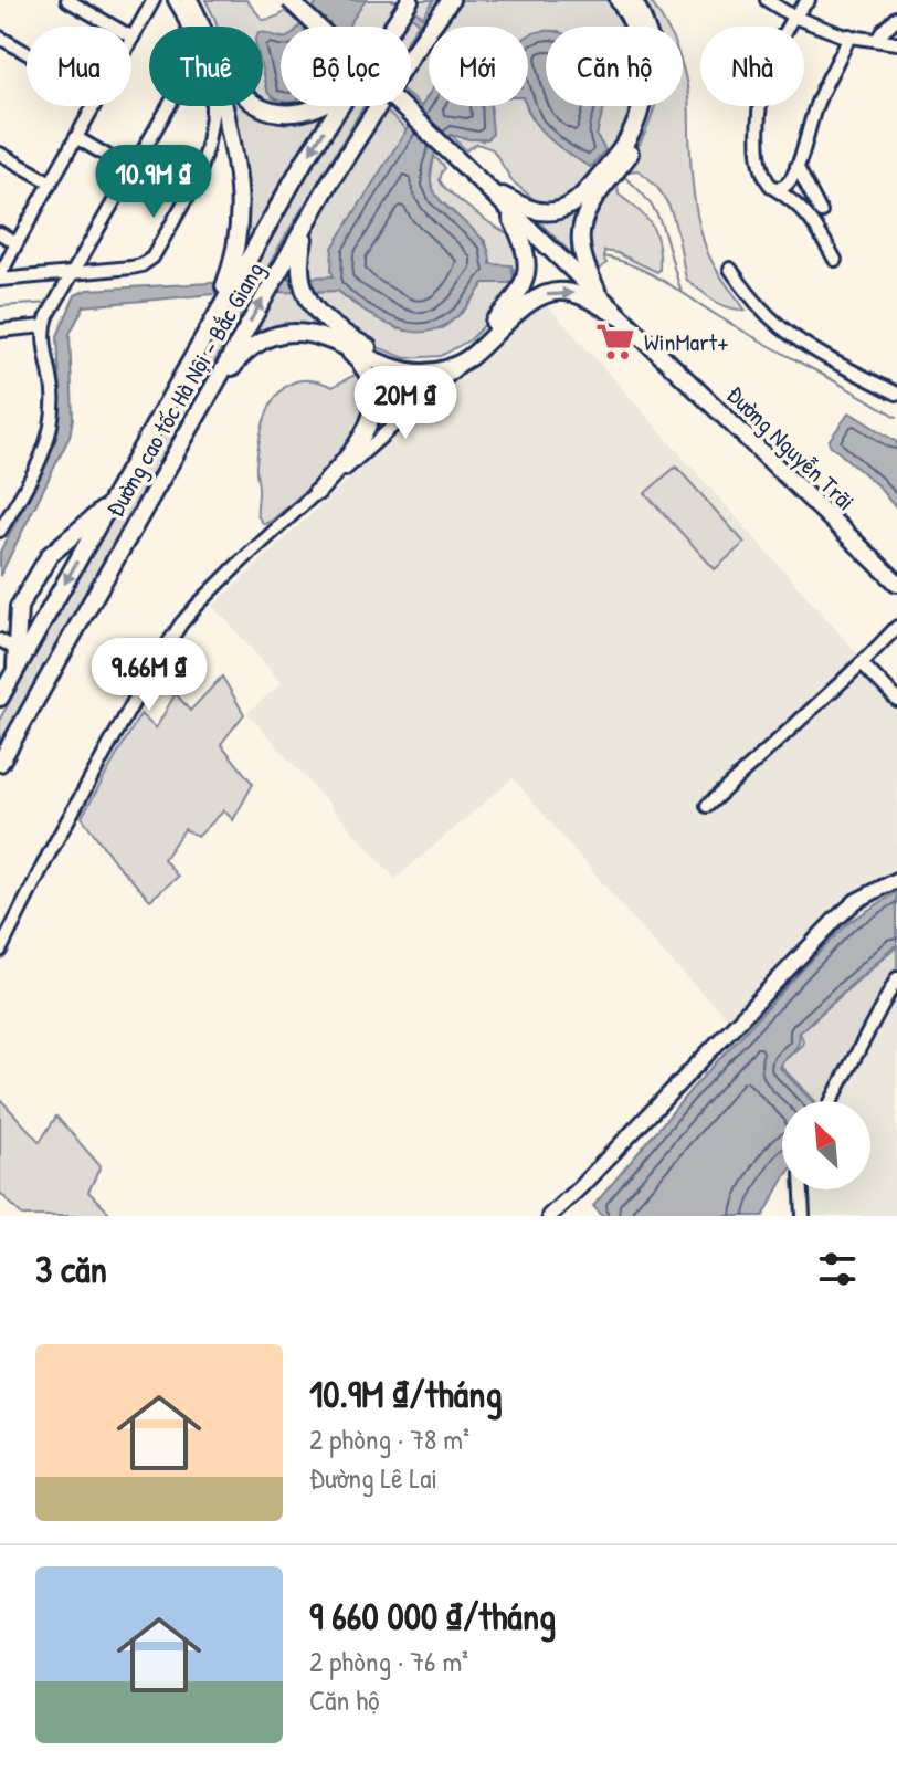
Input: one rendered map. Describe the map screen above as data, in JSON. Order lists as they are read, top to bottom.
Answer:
{
  "streets": {
    "highway": ["Đường cao tốc Hà Nội - Bắc Giang", "Đường Nguyễn Trãi"]
  },
  "places": {
    "supermarket": ["WinMart+"]
  },
  "north": "top left",
  "page": {
    "chip": [
      "Mua",
      "Thuê",
      "Bộ lọc",
      "Mới",
      "Căn hộ",
      "Nhà"
    ],
    "price": ["10.9M ₫", "20M ₫", "9.66M ₫"],
    "heading": "3 căn",
    "list": [
      {
        "name": "10.9M ₫/tháng",
        "note": "2 phòng · 78 m² · Đường Lê Lai"
      },
      {
        "name": "9 660 000 ₫/tháng",
        "note": "2 phòng · 76 m² · Căn hộ"
      }
    ]
  }
}
